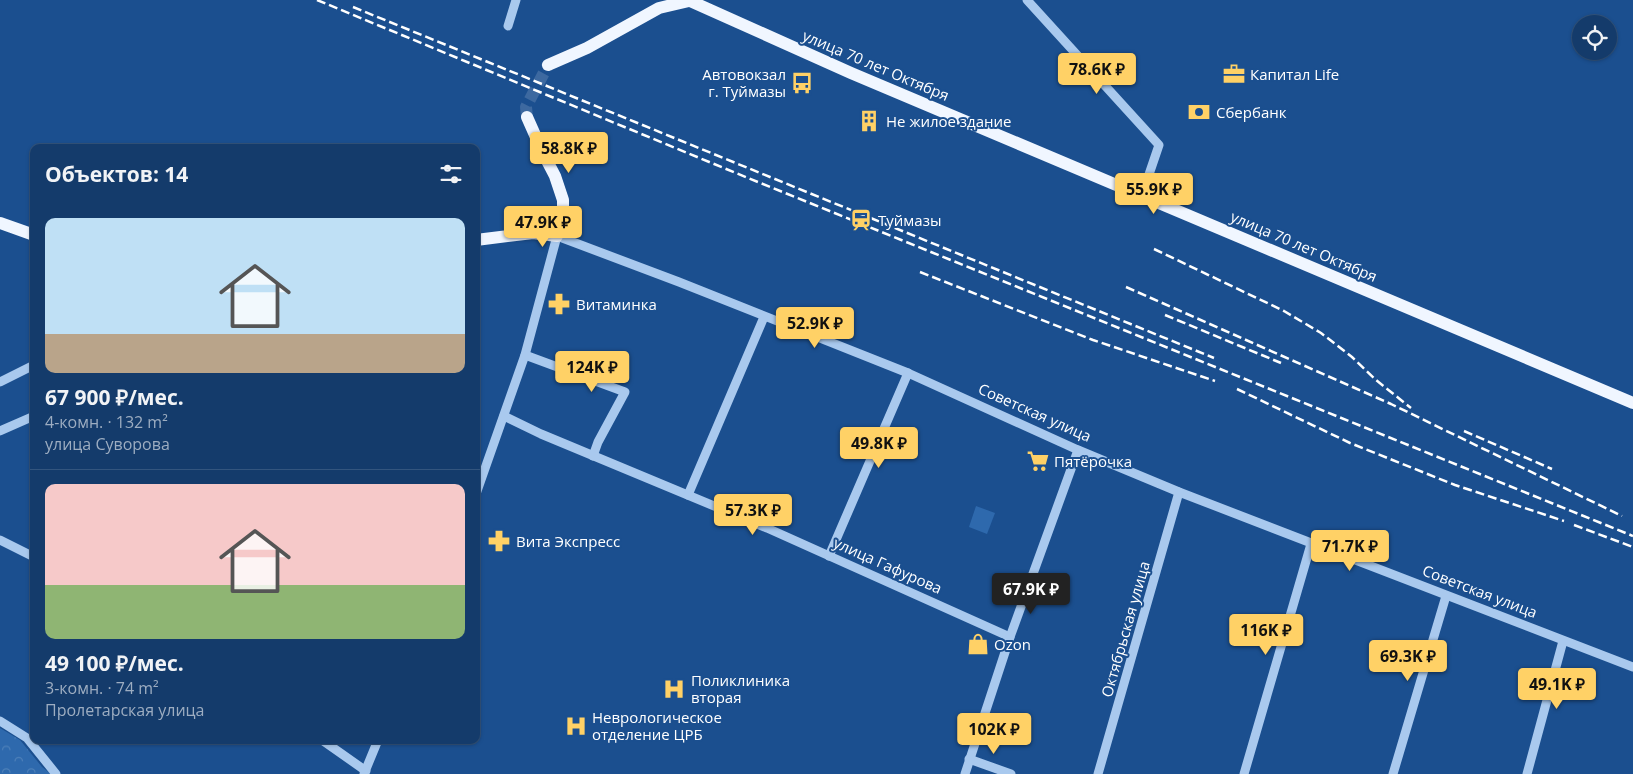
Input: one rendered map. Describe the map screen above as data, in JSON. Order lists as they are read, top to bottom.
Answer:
{
  "streets": {
    "main road": ["улица 70 лет Октября", "Советская улица"],
    "street": ["улица Гафурова", "Октябрьская улица"]
  },
  "crossings": [
    ["Советская улица", "Октябрьская улица"]
  ],
  "places": {
    "office": ["Капитал Life"],
    "bus stop": ["Автовокзал г. Туймазы"],
    "bank": ["Сбербанк"],
    "building": ["Не жилое здание"],
    "station": ["Туймазы"],
    "pharmacy": ["Витаминка", "Вита Экспресс"],
    "supermarket": ["Пятёрочка"],
    "shop": ["Ozon"],
    "hospital": ["Поликлиника вторая", "Неврологическое отделение ЦРБ"]
  },
  "page": {
    "price": [
      "78.6K ₽",
      "58.8K ₽",
      "55.9K ₽",
      "47.9K ₽",
      "52.9K ₽",
      "124K ₽",
      "49.8K ₽",
      "57.3K ₽",
      "71.7K ₽",
      "67.9K ₽",
      "116K ₽",
      "69.3K ₽",
      "49.1K ₽",
      "102K ₽"
    ],
    "heading": "Объектов: 14",
    "list": [
      {
        "name": "67 900 ₽/мес.",
        "note": "4-комн. · 132 m² · улица Суворова"
      },
      {
        "name": "49 100 ₽/мес.",
        "note": "3-комн. · 74 m² · Пролетарская улица"
      }
    ]
  }
}
